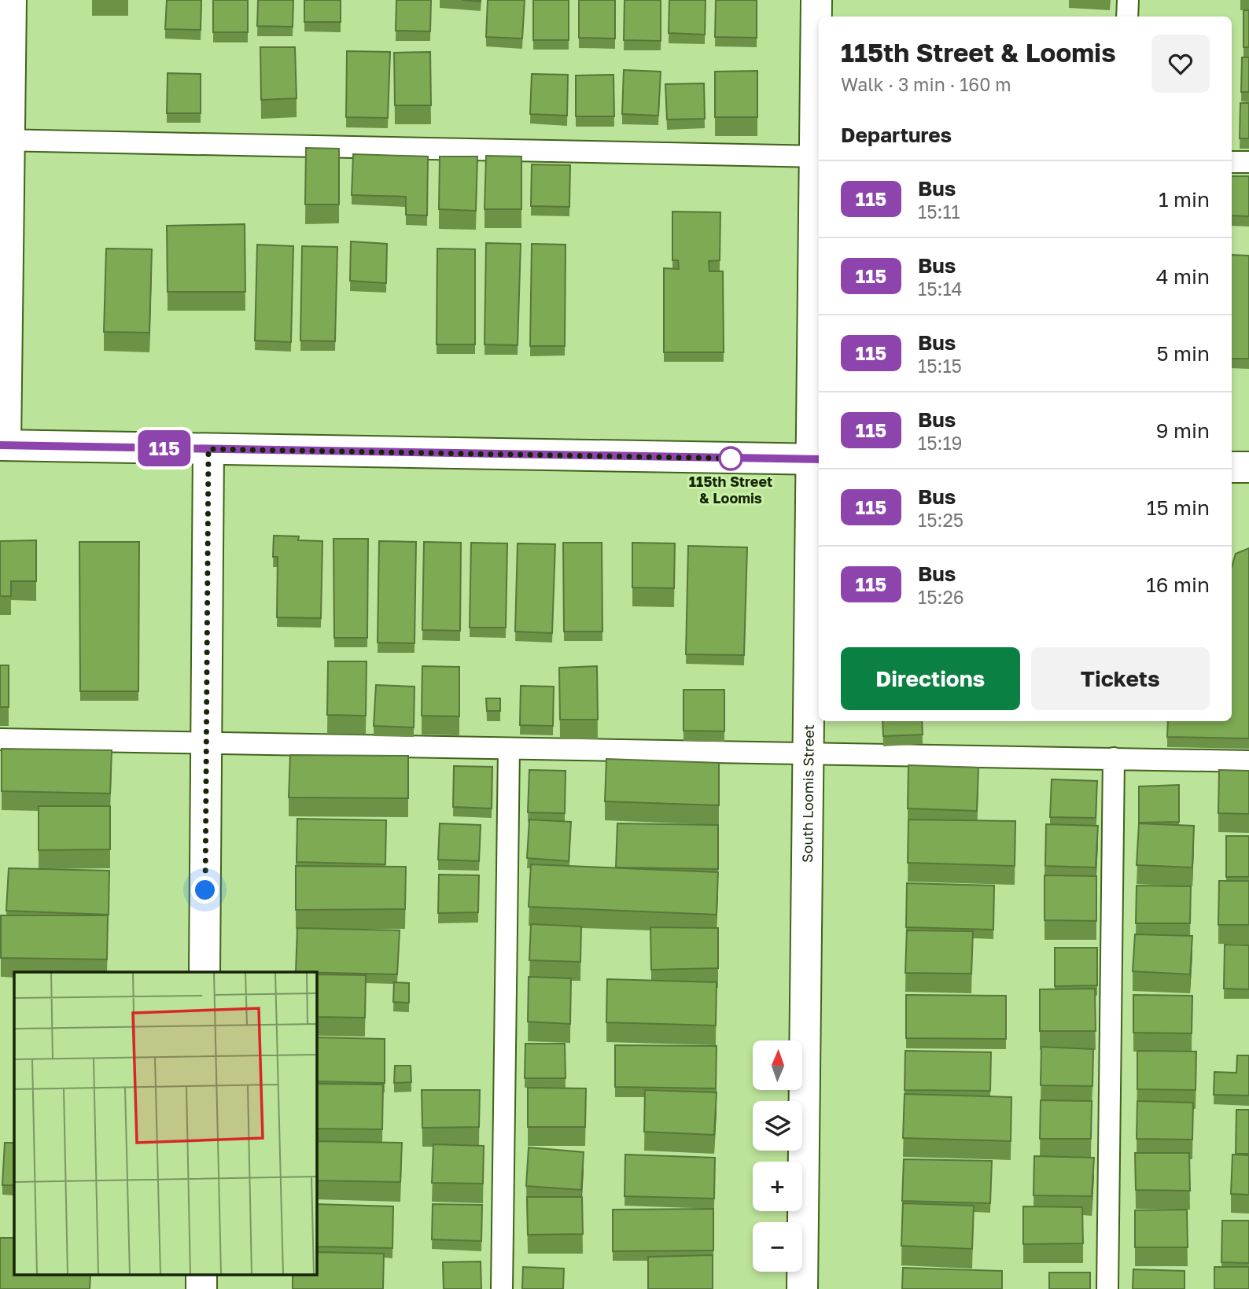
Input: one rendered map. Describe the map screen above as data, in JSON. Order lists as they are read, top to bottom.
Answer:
{
  "streets": {
    "street": ["South Loomis Street"]
  },
  "places": ["115th Street & Loomis"],
  "lines": ["bus line 115"],
  "north": "top",
  "page": {
    "on_map": "115",
    "heading": [
      ["115th Street & Loomis", "Walk · 3 min · 160 m"],
      "Departures"
    ],
    "list": [
      {
        "mark": "115",
        "name": "Bus",
        "note": "15:11",
        "value": "1 min"
      },
      {
        "mark": "115",
        "name": "Bus",
        "note": "15:14",
        "value": "4 min"
      },
      {
        "mark": "115",
        "name": "Bus",
        "note": "15:15",
        "value": "5 min"
      },
      {
        "mark": "115",
        "name": "Bus",
        "note": "15:19",
        "value": "9 min"
      },
      {
        "mark": "115",
        "name": "Bus",
        "note": "15:25",
        "value": "15 min"
      },
      {
        "mark": "115",
        "name": "Bus",
        "note": "15:26",
        "value": "16 min"
      }
    ],
    "buttons": ["Directions", "Tickets"],
    "map_buttons": ["+", "−"]
  }
}
